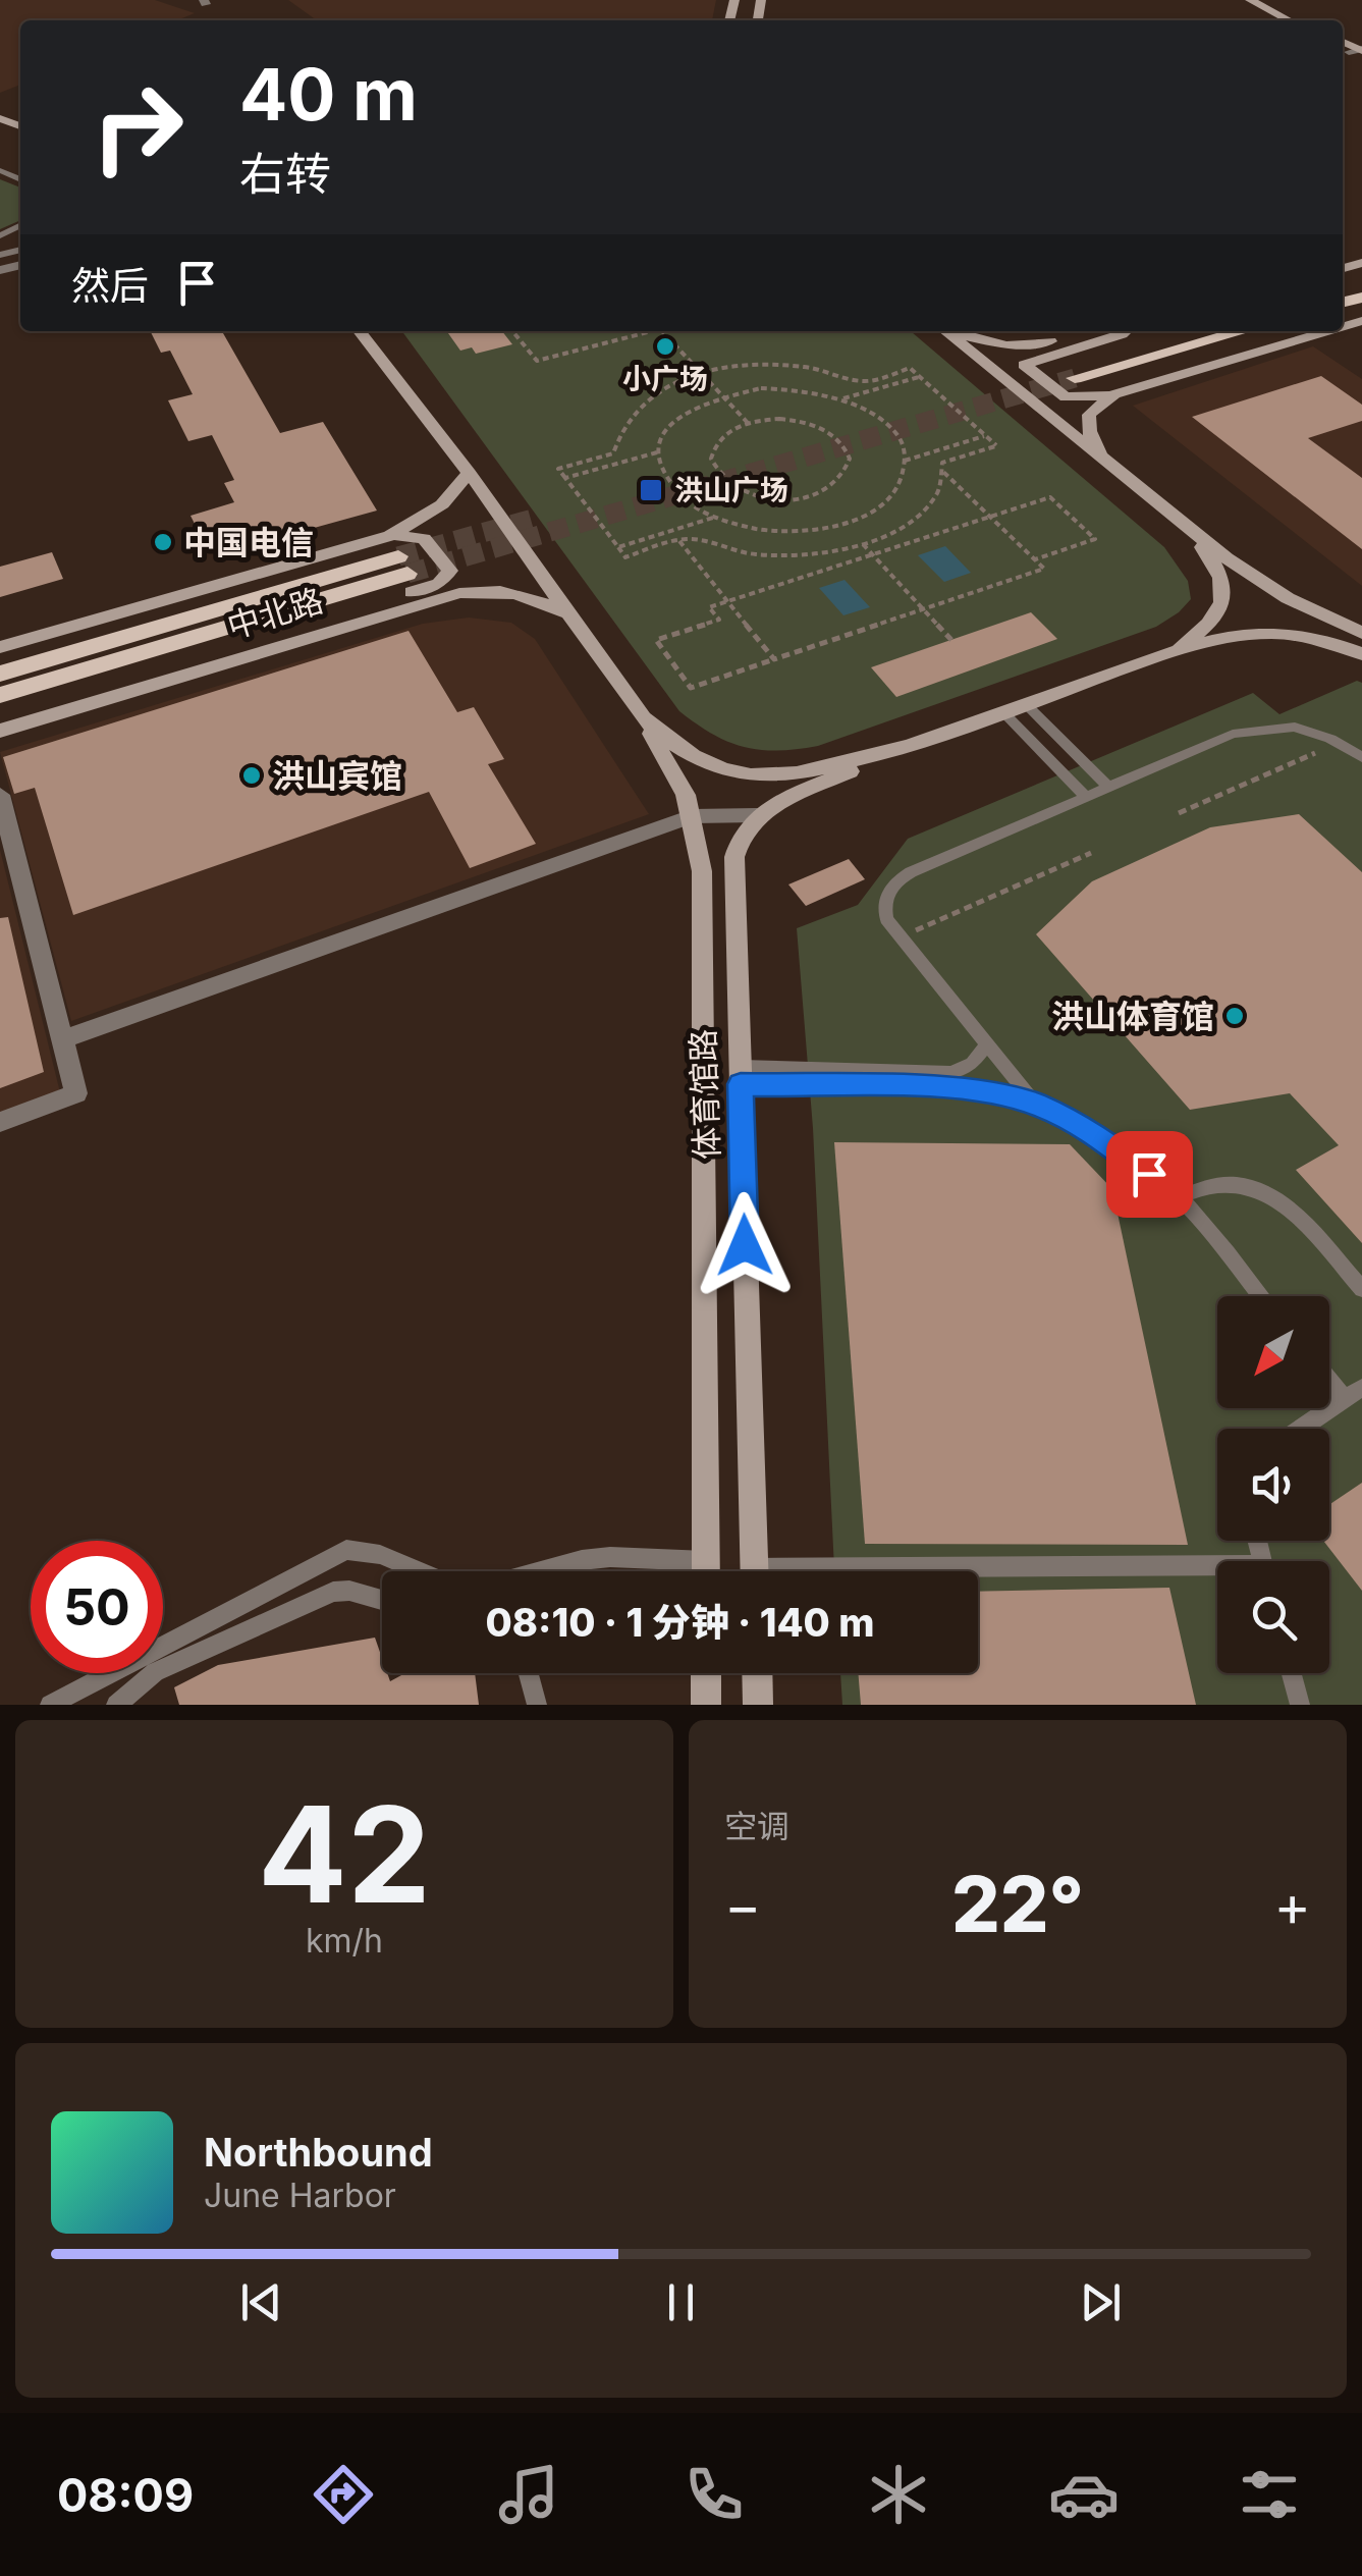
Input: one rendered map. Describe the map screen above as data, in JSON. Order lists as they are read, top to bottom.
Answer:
{
  "streets": {
    "main road": ["中北路", "体育馆路"]
  },
  "places": {
    "other": [
      "小广场",
      "中国电信",
      "洪山宾馆",
      "洪山体育馆"
    ],
    "transit": ["洪山广场"]
  },
  "north": "bottom left",
  "page": {
    "turn": ["40 m", "右转"],
    "then": "然后",
    "limit": "50",
    "trip": "08:10 · 1 分钟 · 140 m",
    "tile": [
      ["42", "km/h"],
      "空调"
    ],
    "heat": ["−", "22°", "+"],
    "song": ["Northbound", "June Harbor"],
    "tabs": "08:09"
  }
}
